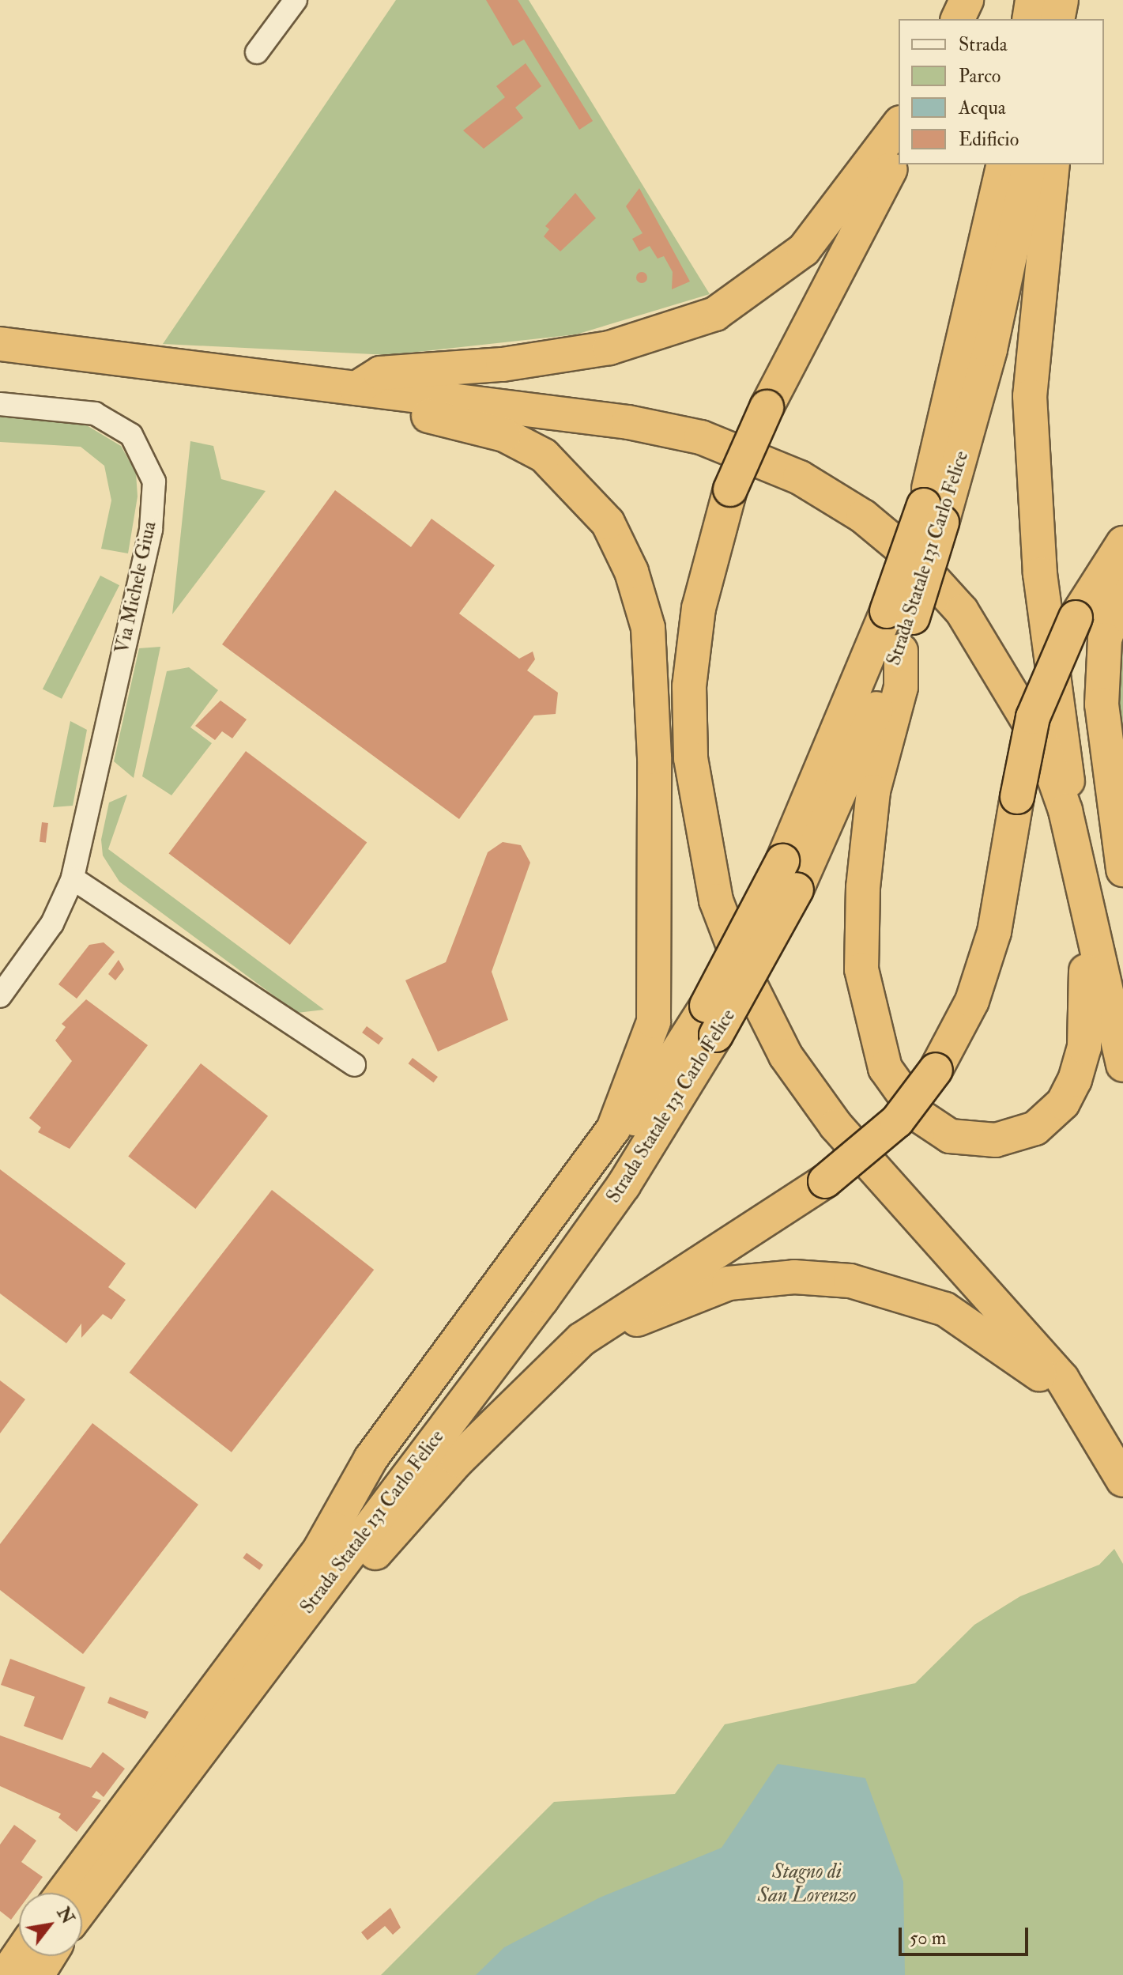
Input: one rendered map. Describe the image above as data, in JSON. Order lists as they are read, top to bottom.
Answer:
{
  "streets": {
    "highway": ["Strada Statale 131 Carlo Felice"],
    "street": ["Via Michele Giua"]
  },
  "water": ["Stagno di San Lorenzo"],
  "legend": [
    "Strada",
    "Parco",
    "Acqua",
    "Edificio"
  ],
  "scale_bar": "50 m",
  "north": "top right"
}
